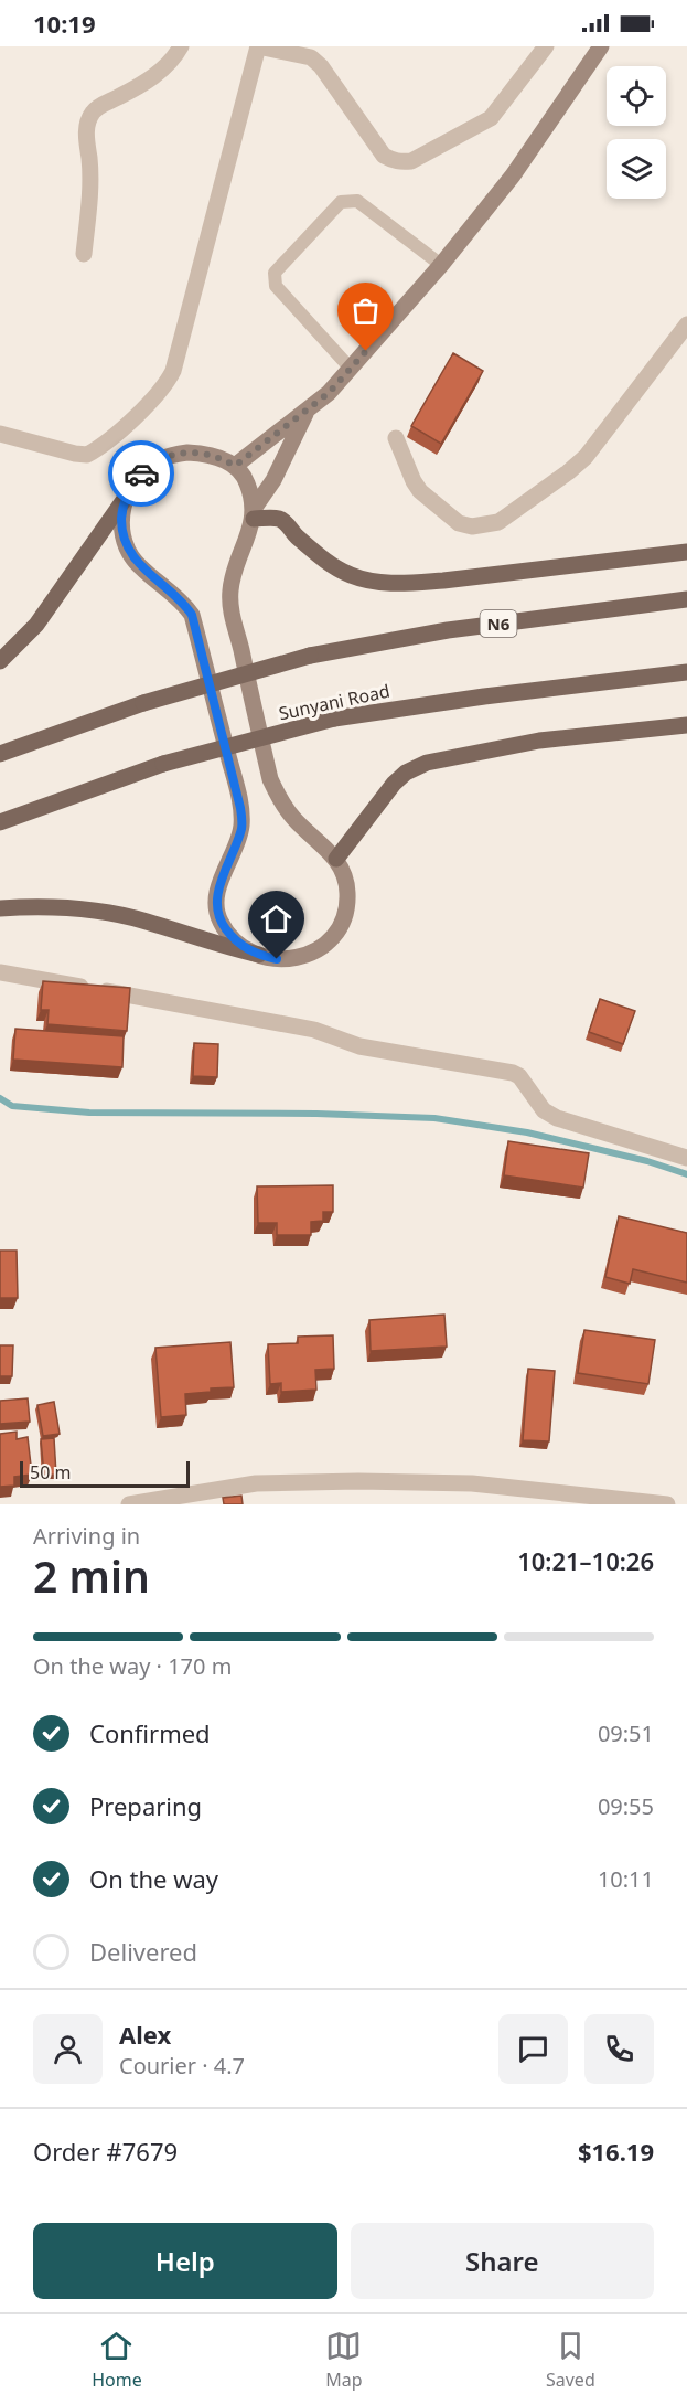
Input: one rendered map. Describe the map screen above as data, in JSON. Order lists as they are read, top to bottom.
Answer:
{
  "streets": {
    "main road": ["N6", "Sunyani Road"]
  },
  "scale_bar": "50 m",
  "page": {
    "status": "10:19",
    "scale": "50 m",
    "heading": ["2 min", "Arriving in", "10:21–10:26"],
    "panel": [
      "Alex",
      "Courier · 4.7",
      "Order #7679",
      "$16.19"
    ],
    "bar": "On the way · 170 m",
    "list": [
      ["Confirmed", "09:51"],
      ["Preparing", "09:55"],
      ["On the way", "10:11"],
      "Delivered"
    ],
    "buttons": ["Help", "Share"],
    "tabs": ["Home", "Map", "Saved"]
  }
}
